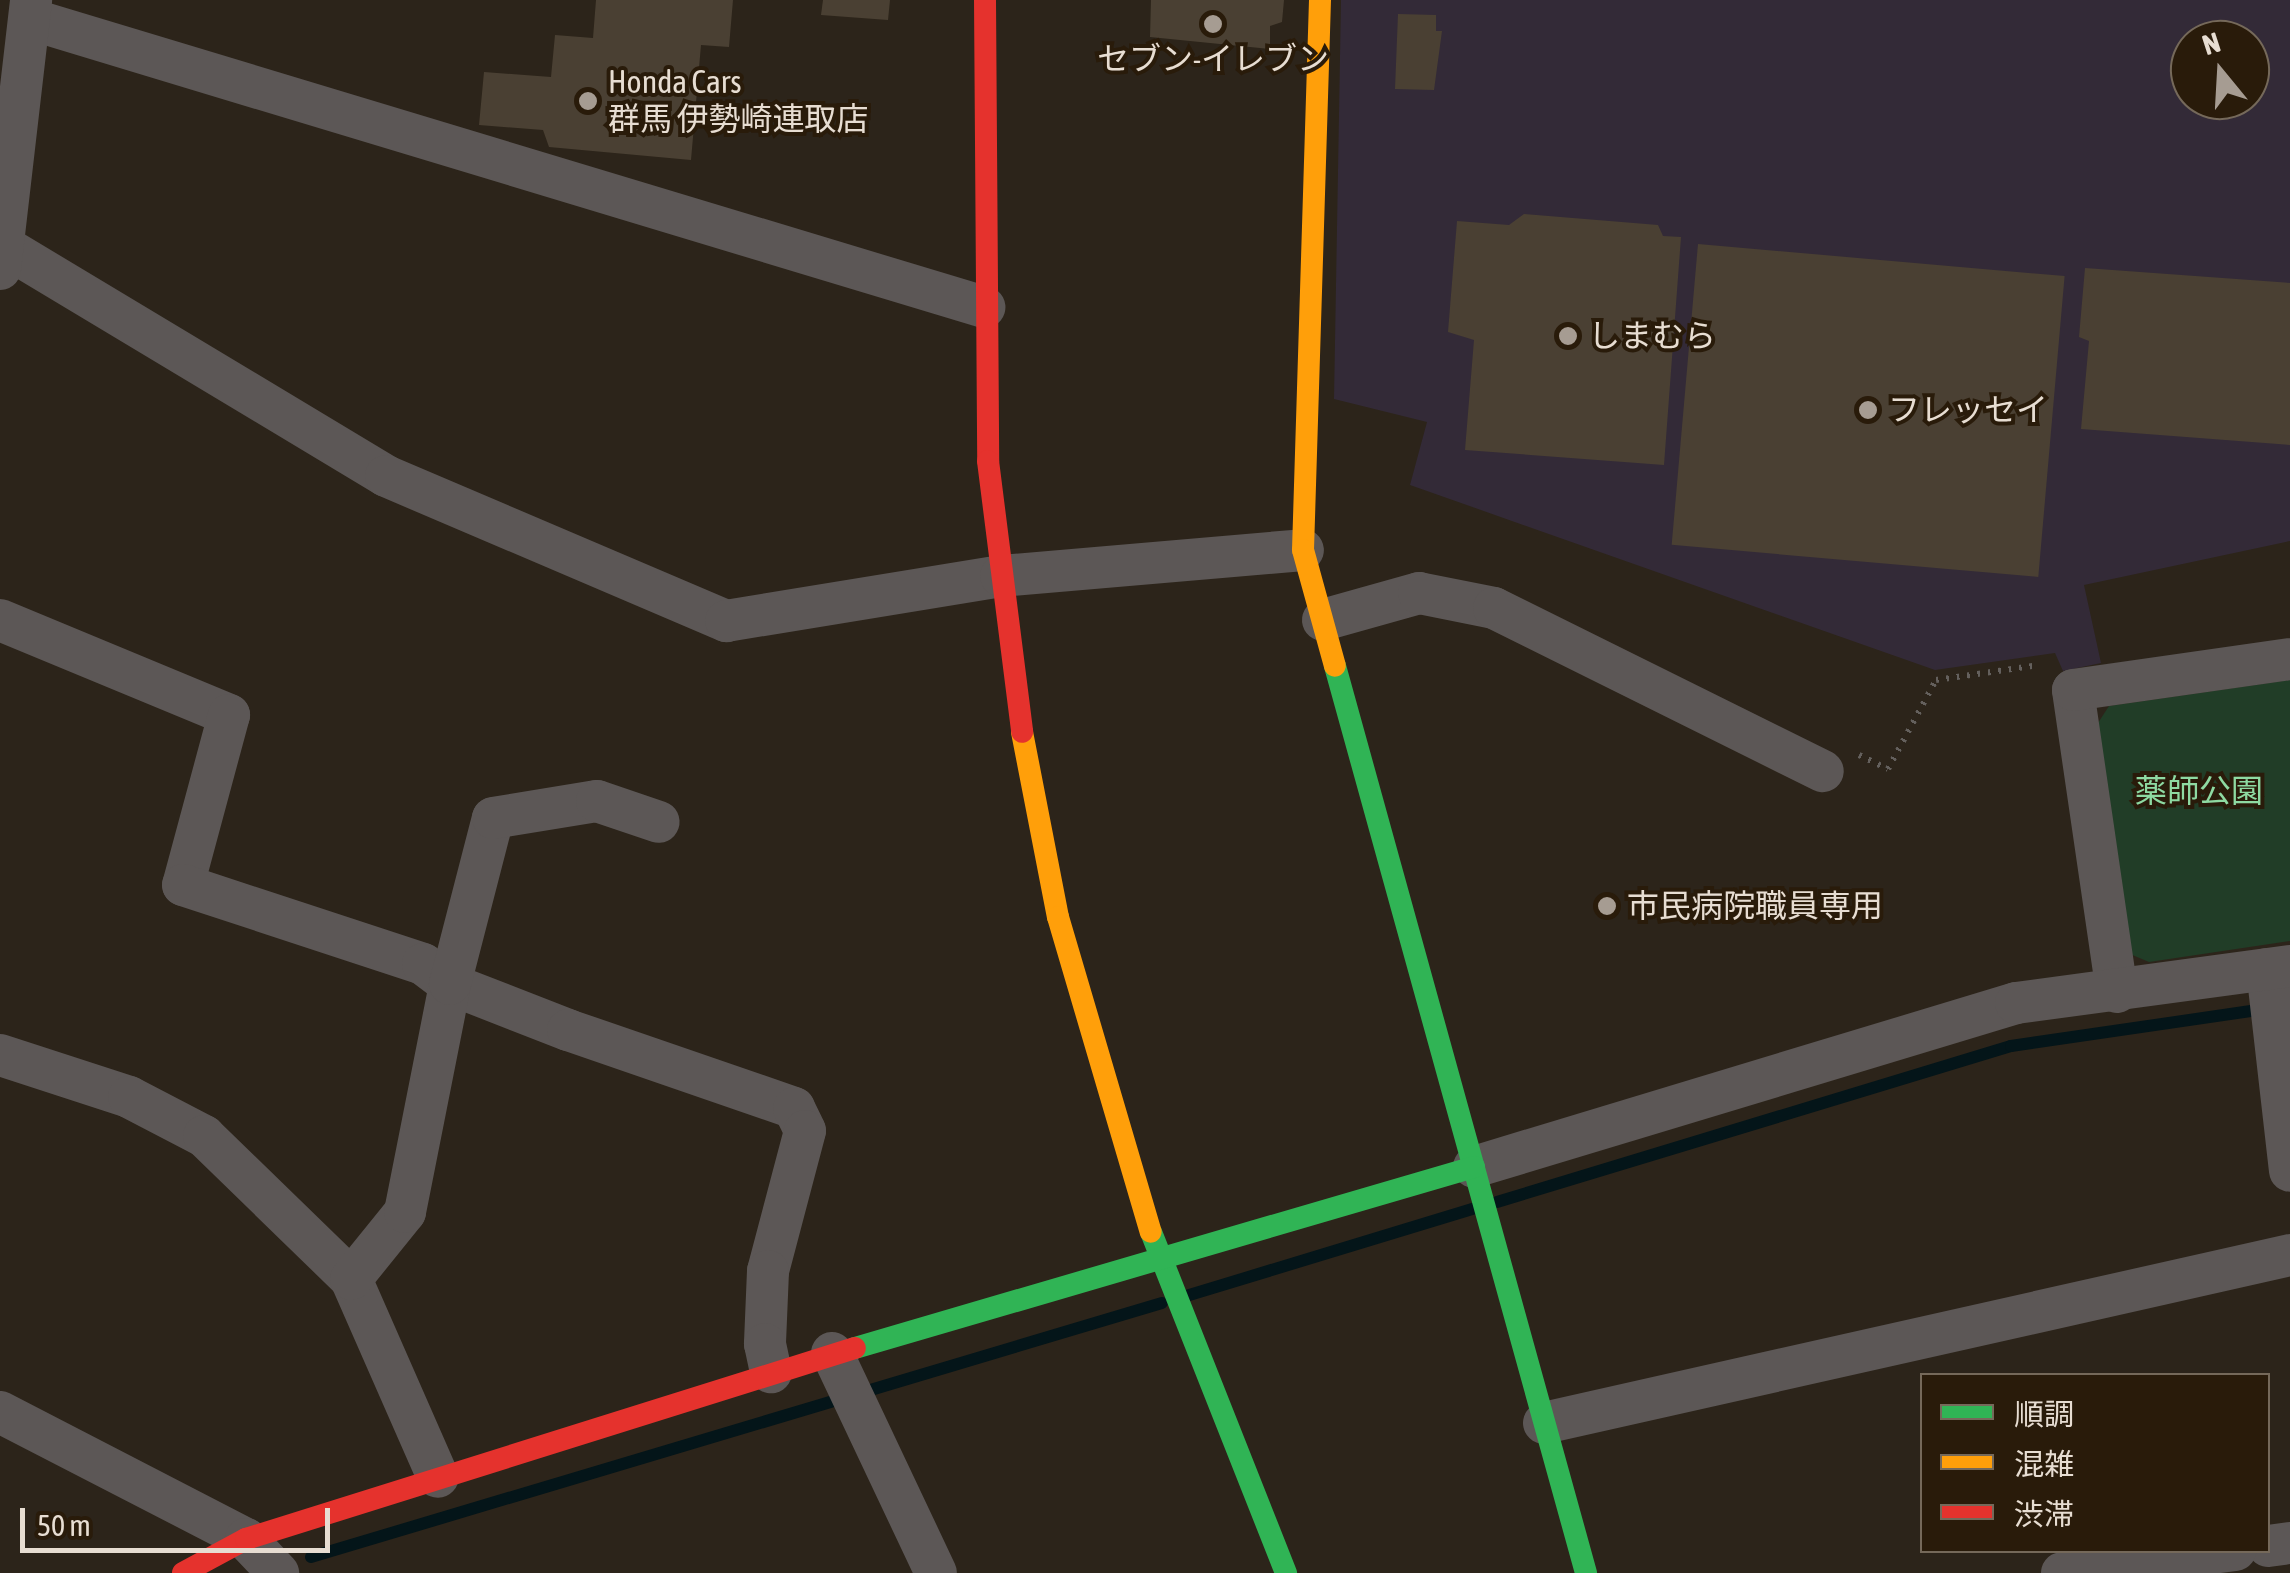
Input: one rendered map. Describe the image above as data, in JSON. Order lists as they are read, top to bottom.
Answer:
{
  "parks": ["薬師公園"],
  "places": [
    "セブン-イレブン",
    "Honda Cars 群馬 伊勢崎連取店",
    "しまむら",
    "フレッセイ",
    "市民病院職員専用"
  ],
  "legend": ["順調", "混雑", "渋滞"],
  "scale_bar": "50 m",
  "north": "top"
}
